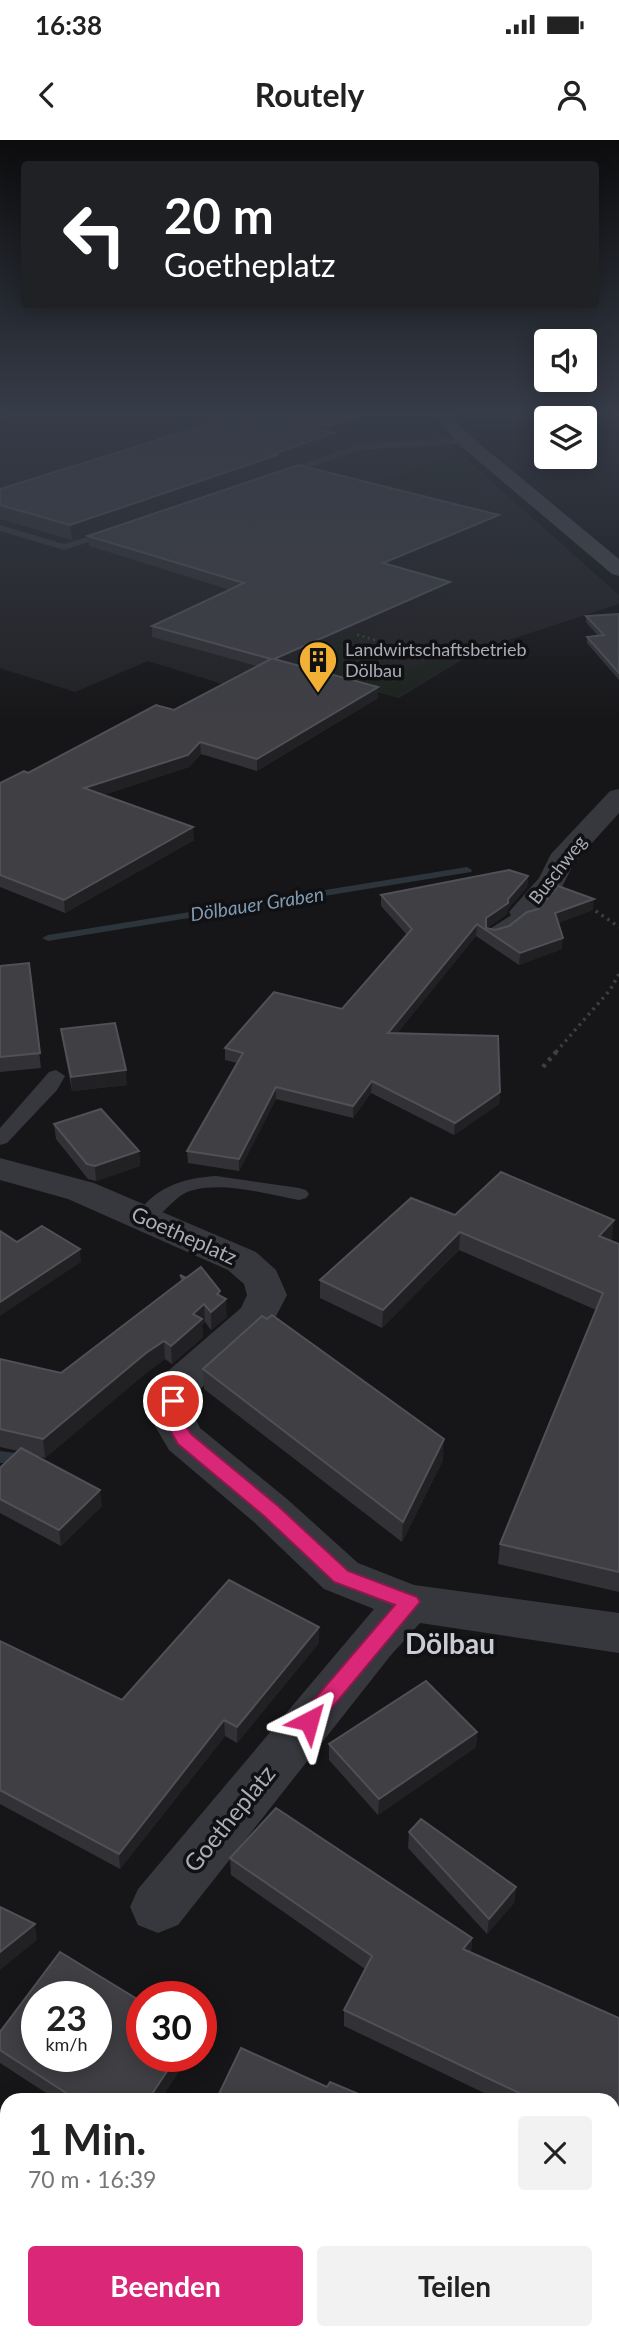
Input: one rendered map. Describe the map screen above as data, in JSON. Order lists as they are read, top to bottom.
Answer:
{
  "streets": {
    "street": ["Buschweg", "Goetheplatz"]
  },
  "districts": ["Dölbau"],
  "water": ["Dölbauer Graben"],
  "places": {
    "building": ["Landwirtschaftsbetrieb Dölbau"]
  },
  "page": {
    "status": "16:38",
    "header": "Routely",
    "turn": ["20 m", "Goetheplatz"],
    "speed": "23 km/h",
    "limit": "30",
    "heading": ["1 Min.", "70 m · 16:39"],
    "buttons": ["Beenden", "Teilen"]
  }
}
